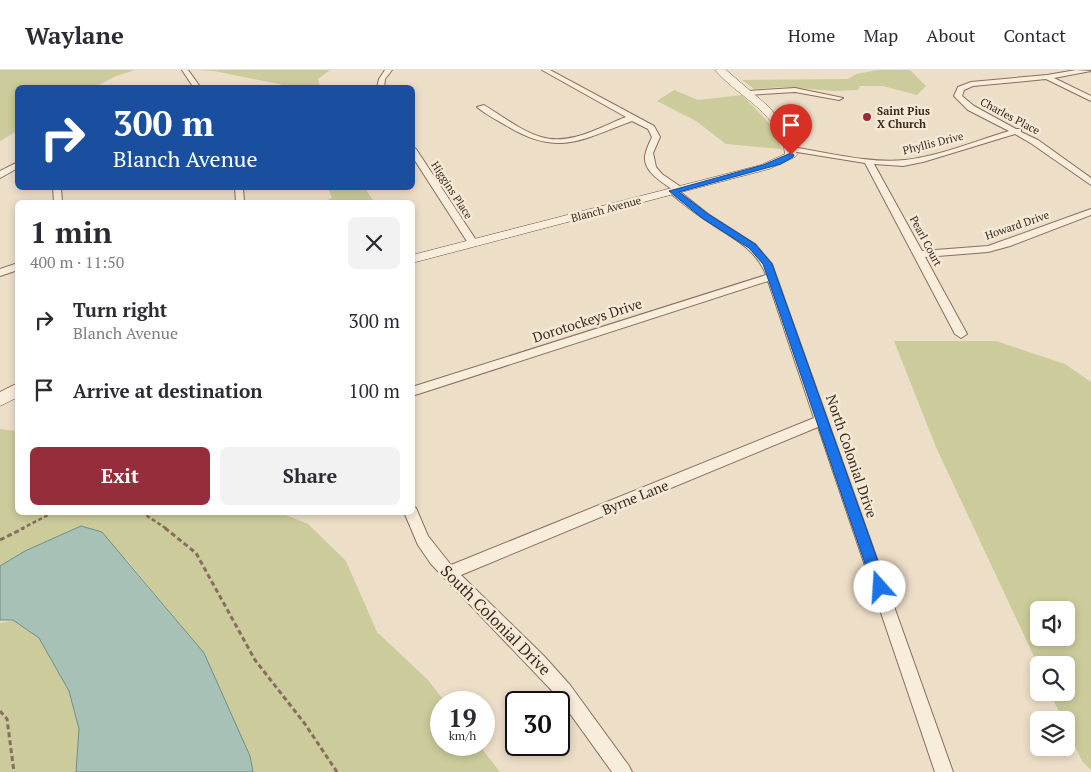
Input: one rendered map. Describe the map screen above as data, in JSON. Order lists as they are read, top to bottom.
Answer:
{
  "streets": {
    "main road": ["Blanch Avenue"],
    "street": [
      "Charles Place",
      "Phyllis Drive",
      "Higgins Place",
      "Howard Drive",
      "Pearl Court",
      "Dorotockeys Drive",
      "North Colonial Drive",
      "Byrne Lane",
      "South Colonial Drive"
    ]
  },
  "crossings": [
    ["Charles Place", "Phyllis Drive"],
    ["Phyllis Drive", "Blanch Avenue"],
    ["Phyllis Drive", "Pearl Court"],
    ["Higgins Place", "Blanch Avenue"],
    ["Blanch Avenue", "North Colonial Drive"],
    ["Howard Drive", "Pearl Court"],
    ["Dorotockeys Drive", "North Colonial Drive"],
    ["North Colonial Drive", "Byrne Lane"],
    ["Byrne Lane", "South Colonial Drive"]
  ],
  "places": ["Saint Pius X Church"],
  "page": {
    "header": "Waylane",
    "nav": [
      "Home",
      "Map",
      "About",
      "Contact"
    ],
    "turn": ["300 m", "Blanch Avenue"],
    "heading": ["1 min", "400 m · 11:50"],
    "list": [
      {
        "name": "Turn right",
        "note": "Blanch Avenue",
        "value": "300 m"
      },
      {
        "name": "Arrive at destination",
        "value": "100 m"
      }
    ],
    "buttons": ["Exit", "Share"],
    "speed": "19 km/h",
    "limit": "30"
  }
}
